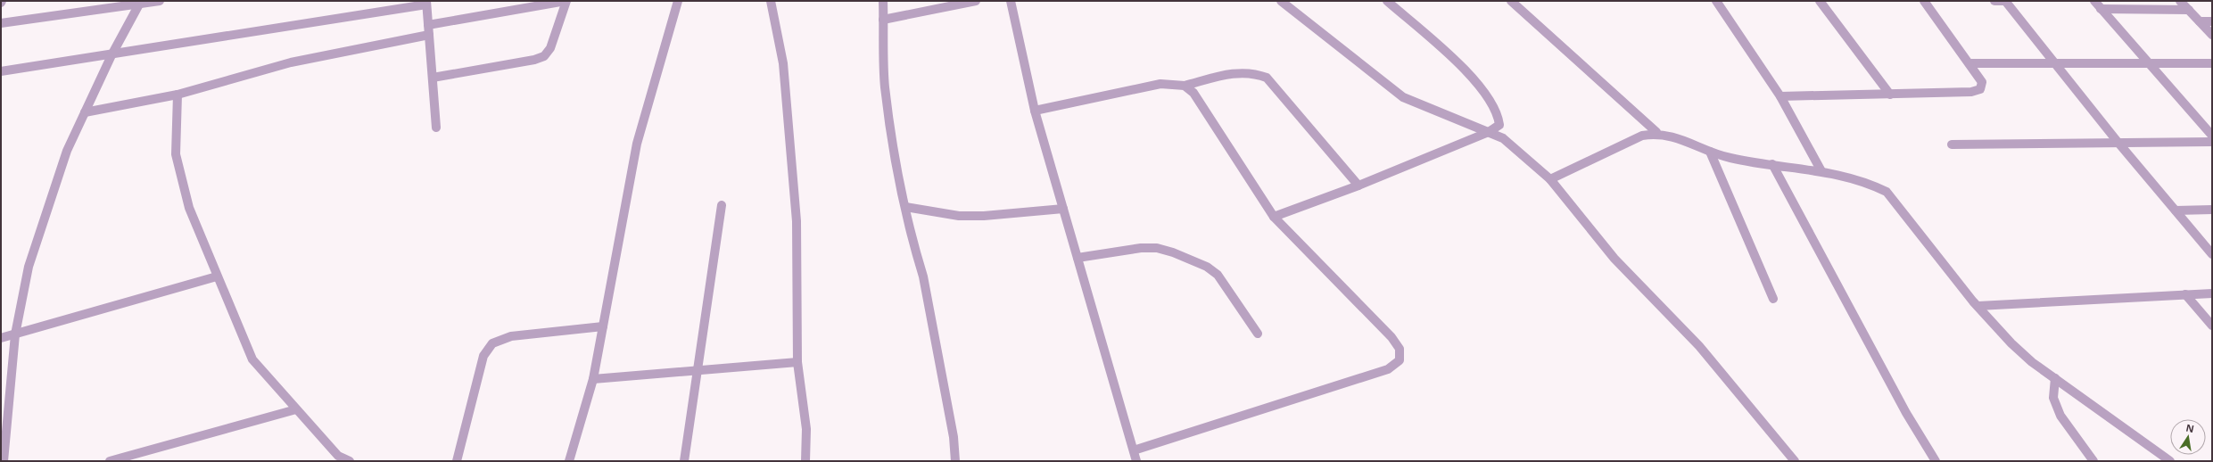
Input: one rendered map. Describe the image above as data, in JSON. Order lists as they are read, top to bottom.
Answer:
{
  "north": "top"
}
